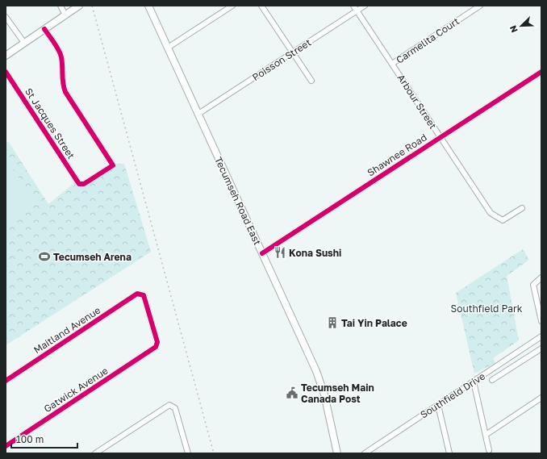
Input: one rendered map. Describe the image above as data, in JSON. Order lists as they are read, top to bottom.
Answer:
{
  "streets": {
    "main road": ["Tecumseh Road East"],
    "street": [
      "Carmelita Court",
      "Poisson Street",
      "Arbour Street",
      "St Jacques Street",
      "Shawnee Road",
      "Maitland Avenue",
      "Gatwick Avenue",
      "Southfield Drive"
    ]
  },
  "crossings": [
    ["Carmelita Court", "Arbour Street"],
    ["Poisson Street", "Arbour Street"],
    ["Poisson Street", "Tecumseh Road East"],
    ["Arbour Street", "Shawnee Road"],
    ["Shawnee Road", "Tecumseh Road East"],
    ["Maitland Avenue", "Gatwick Avenue"]
  ],
  "parks": ["Southfield Park"],
  "places": {
    "restaurant": ["Kona Sushi"],
    "sports": ["Tecumseh Arena"],
    "building": ["Tai Yin Palace"],
    "public building": ["Tecumseh Main Canada Post"]
  },
  "scale_bar": "100 m",
  "north": "bottom left"
}
